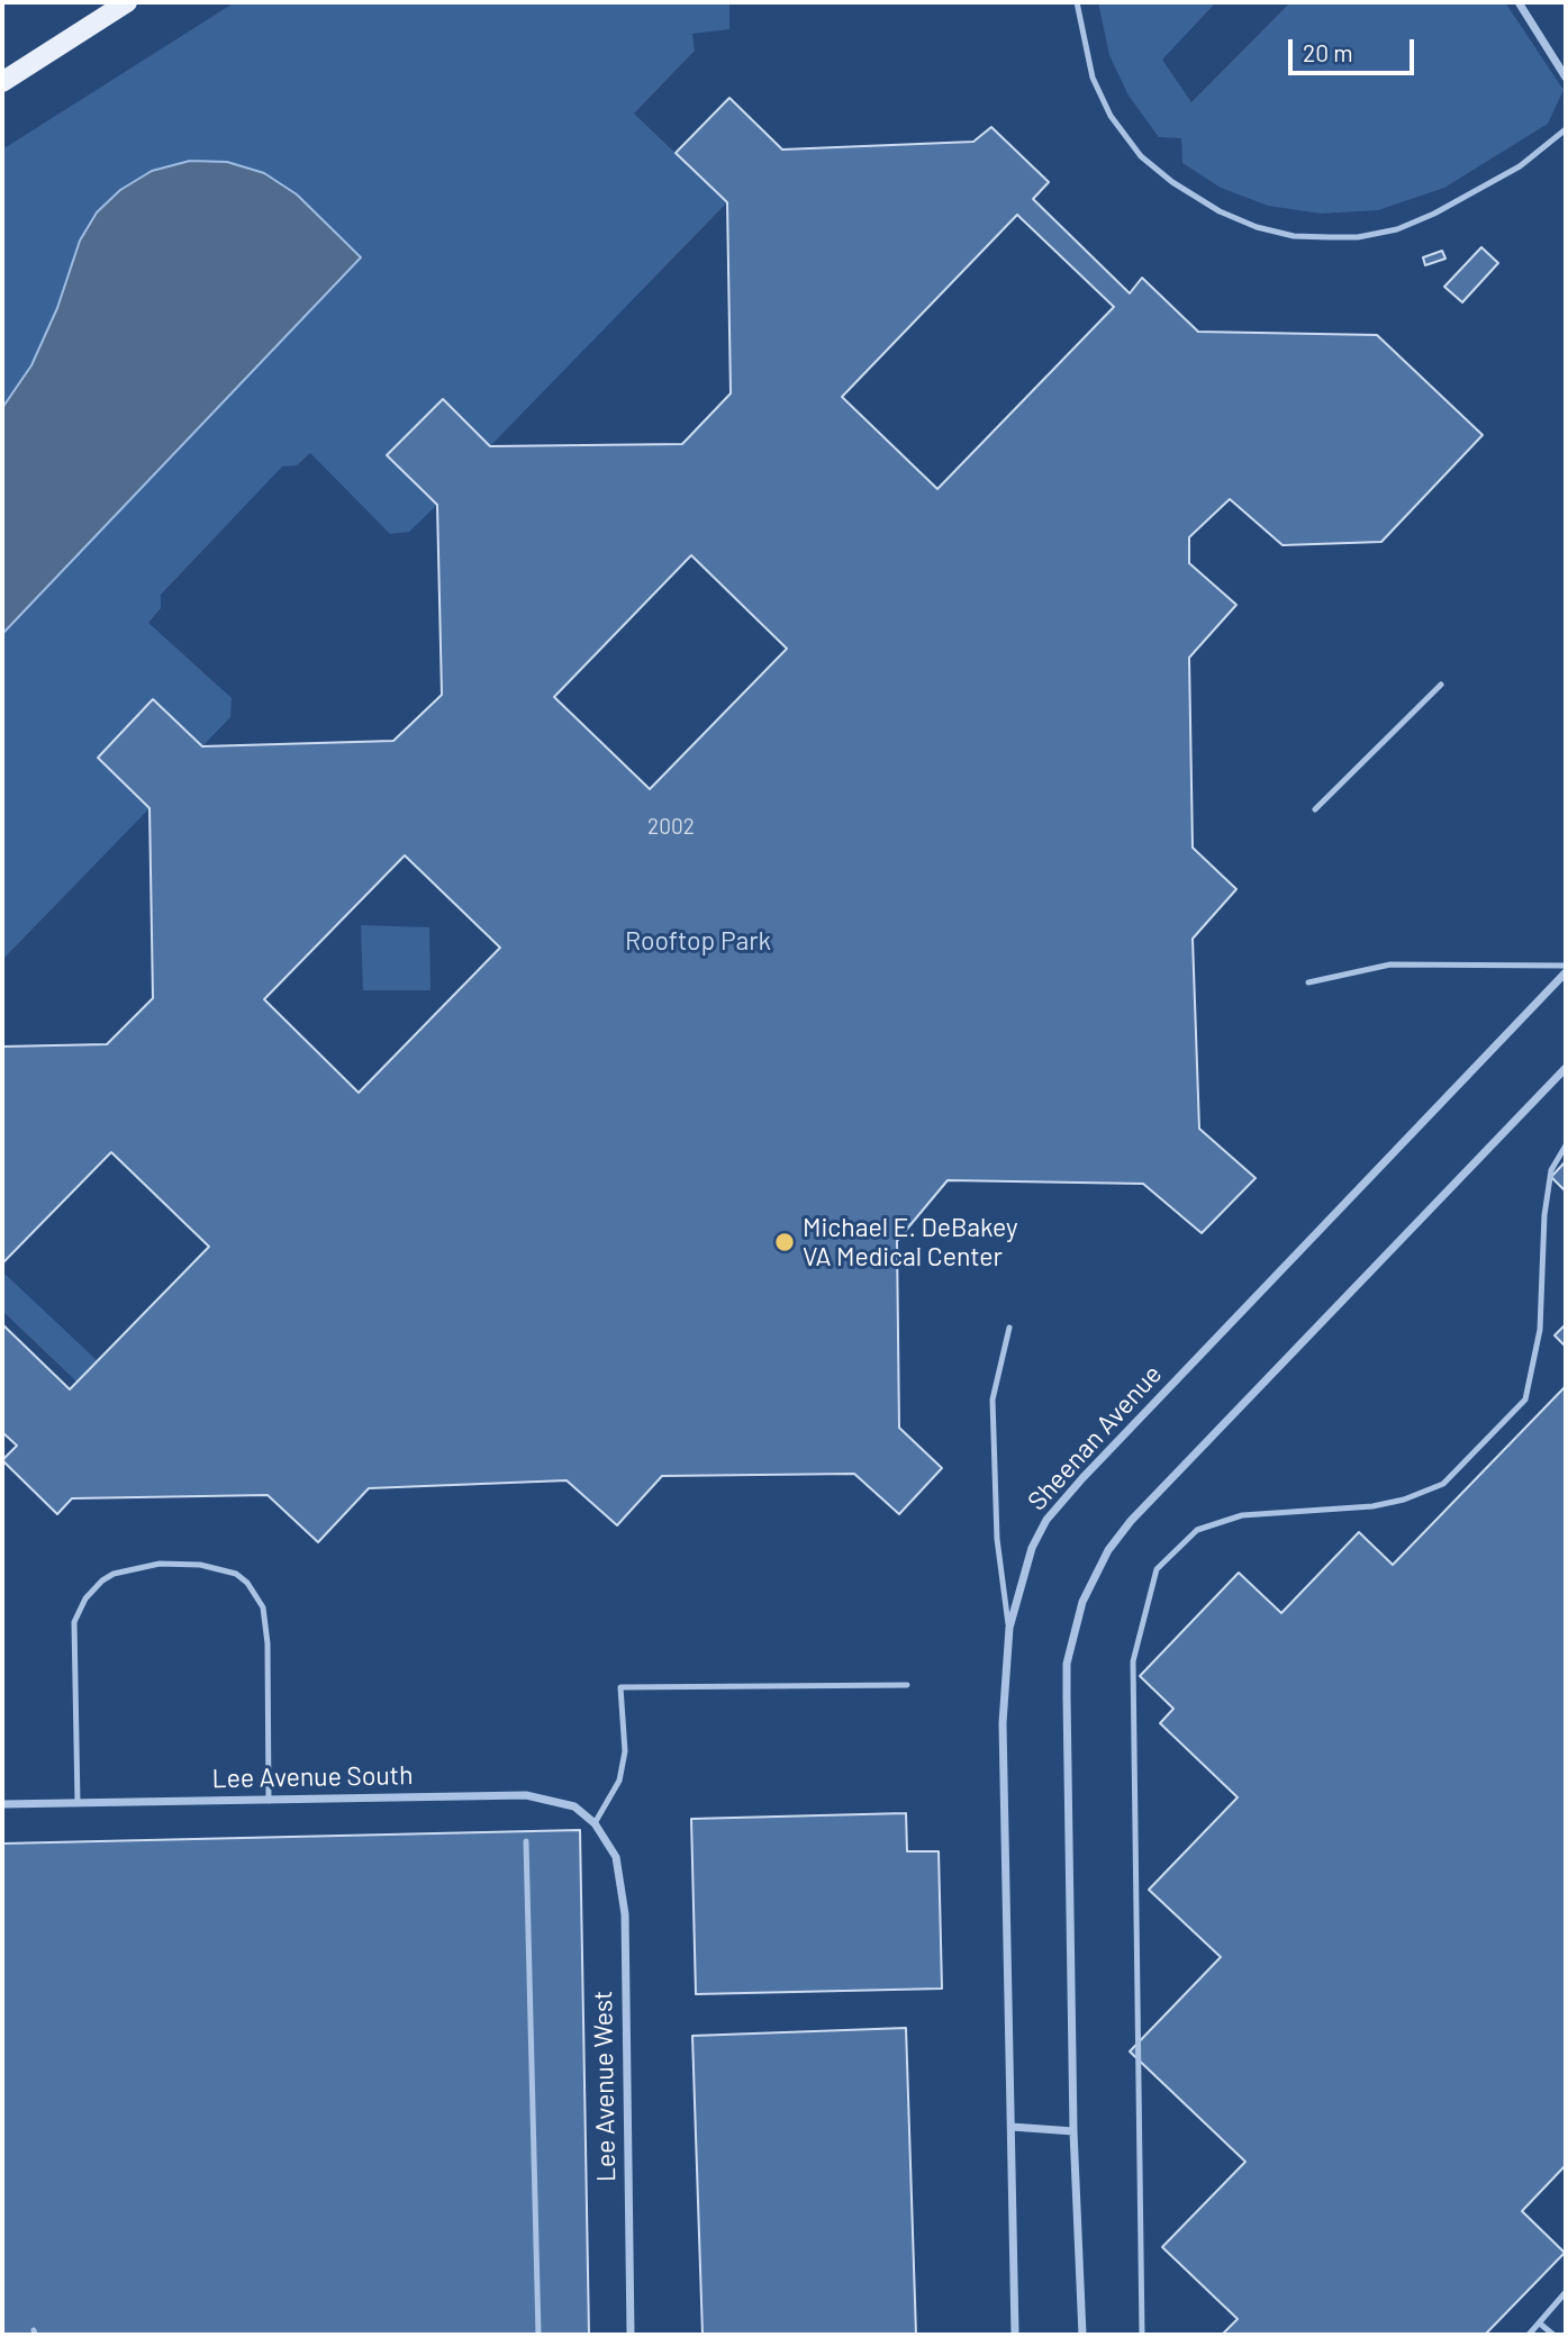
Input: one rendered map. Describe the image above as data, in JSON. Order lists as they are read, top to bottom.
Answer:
{
  "streets": {
    "street": ["Sheenan Avenue", "Lee Avenue South", "Lee Avenue West"]
  },
  "crossings": [
    ["Lee Avenue South", "Lee Avenue West"]
  ],
  "parks": ["Rooftop Park"],
  "places": ["Michael E. DeBakey VA Medical Center"],
  "house_numbers": ["2002"],
  "scale_bar": "20 m"
}
